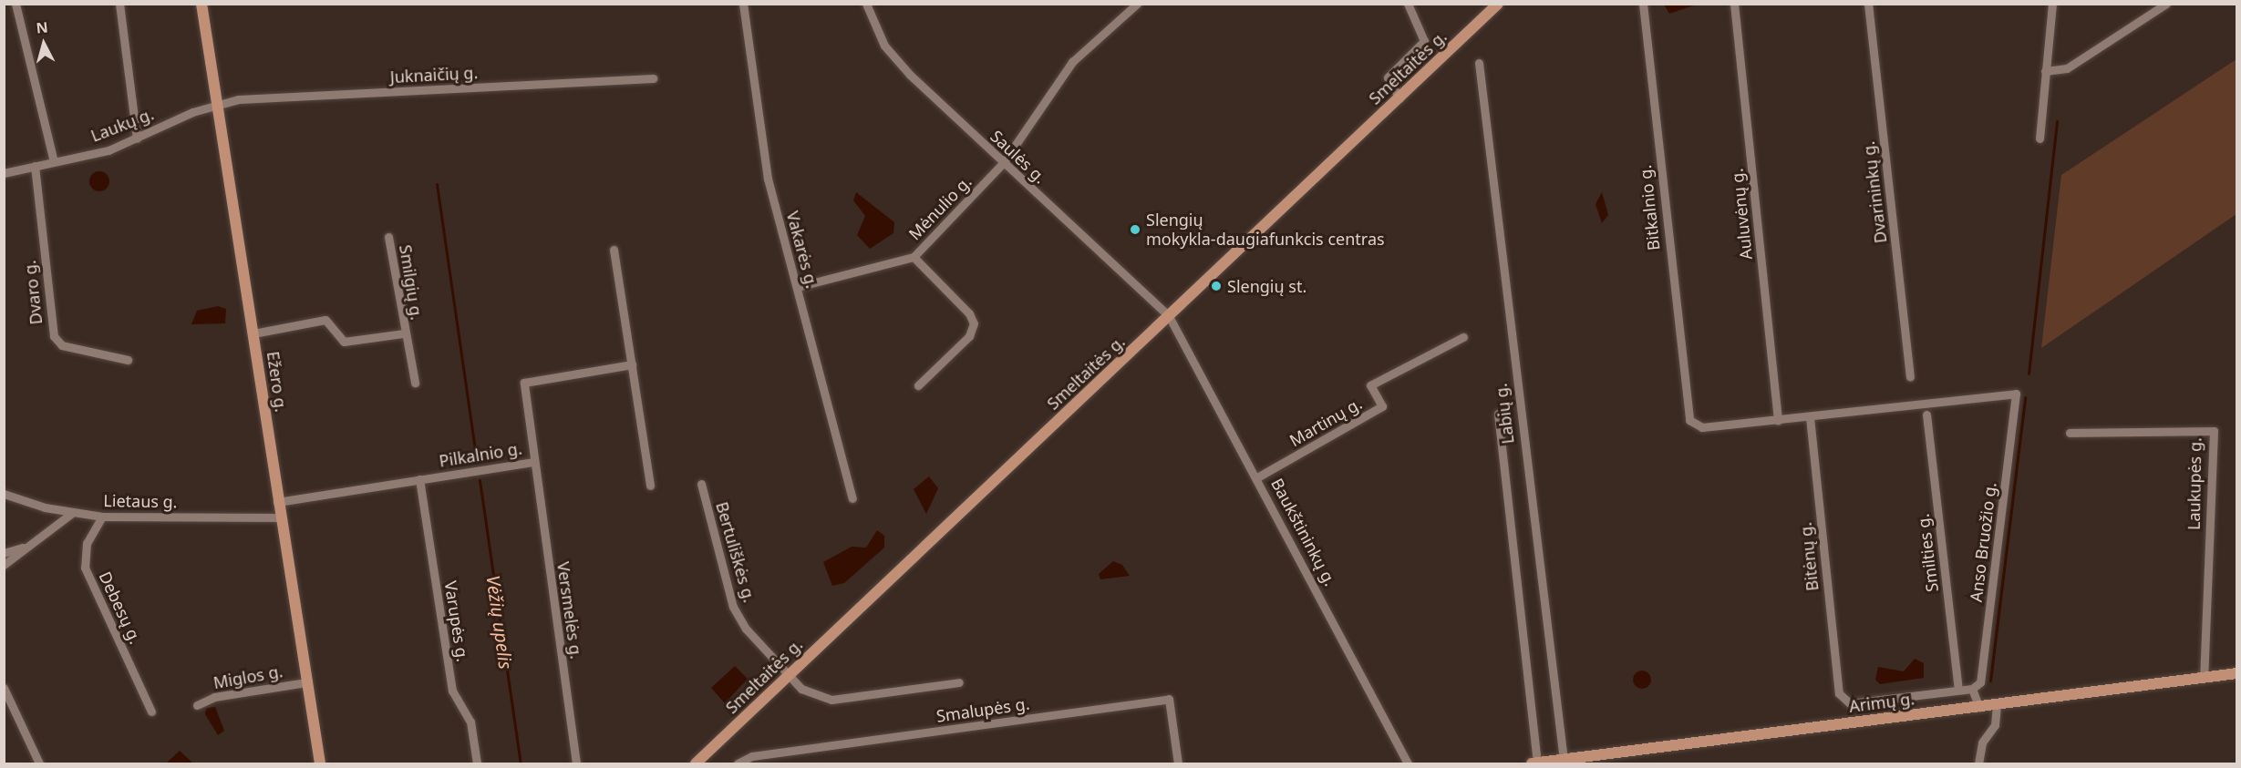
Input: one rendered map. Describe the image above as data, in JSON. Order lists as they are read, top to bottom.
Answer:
{
  "streets": {
    "main road": ["Smeltaitės g.", "Ežero g.", "Arimų g."],
    "street": [
      "Juknaičių g.",
      "Laukų g.",
      "Saulės g.",
      "Dvarininkų g.",
      "Mėnulio g.",
      "Bitkalnio g.",
      "Auluvėnų g.",
      "Vakarės g.",
      "Smilgių g.",
      "Dvaro g.",
      "Labių g.",
      "Martinų g.",
      "Pilkalnio g.",
      "Laukupės g.",
      "Lietaus g.",
      "Baukštininkų g.",
      "Anso Bruožio g.",
      "Bertuliškės g.",
      "Smilties g.",
      "Bitėnų g.",
      "Debesų g.",
      "Versmelės g.",
      "Varupės g.",
      "Miglos g.",
      "Smalupės g."
    ]
  },
  "crossings": [
    ["Smeltaitės g.", "Saulės g."],
    ["Smeltaitės g.", "Baukštininkų g."],
    ["Smeltaitės g.", "Bertuliškės g."],
    ["Smeltaitės g.", "Smalupės g."],
    ["Juknaičių g.", "Laukų g."],
    ["Juknaičių g.", "Ežero g."],
    ["Laukų g.", "Dvaro g."],
    ["Laukų g.", "Ežero g."],
    ["Saulės g.", "Mėnulio g."],
    ["Saulės g.", "Baukštininkų g."],
    ["Mėnulio g.", "Vakarės g."],
    ["Bitkalnio g.", "Auluvėnų g."],
    ["Smilgių g.", "Ežero g."],
    ["Ežero g.", "Pilkalnio g."],
    ["Ežero g.", "Lietaus g."],
    ["Ežero g.", "Miglos g."],
    ["Labių g.", "Arimų g."],
    ["Martinų g.", "Baukštininkų g."],
    ["Pilkalnio g.", "Versmelės g."],
    ["Pilkalnio g.", "Varupės g."],
    ["Laukupės g.", "Arimų g."],
    ["Lietaus g.", "Debesų g."],
    ["Anso Bruožio g.", "Bitėnų g."],
    ["Bertuliškės g.", "Smalupės g."],
    ["Smilties g.", "Bitėnų g."]
  ],
  "water": ["Vėžių upelis"],
  "places": ["Slengių mokykla-daugiafunkcis centras", "Slengių st."],
  "north": "top"
}
